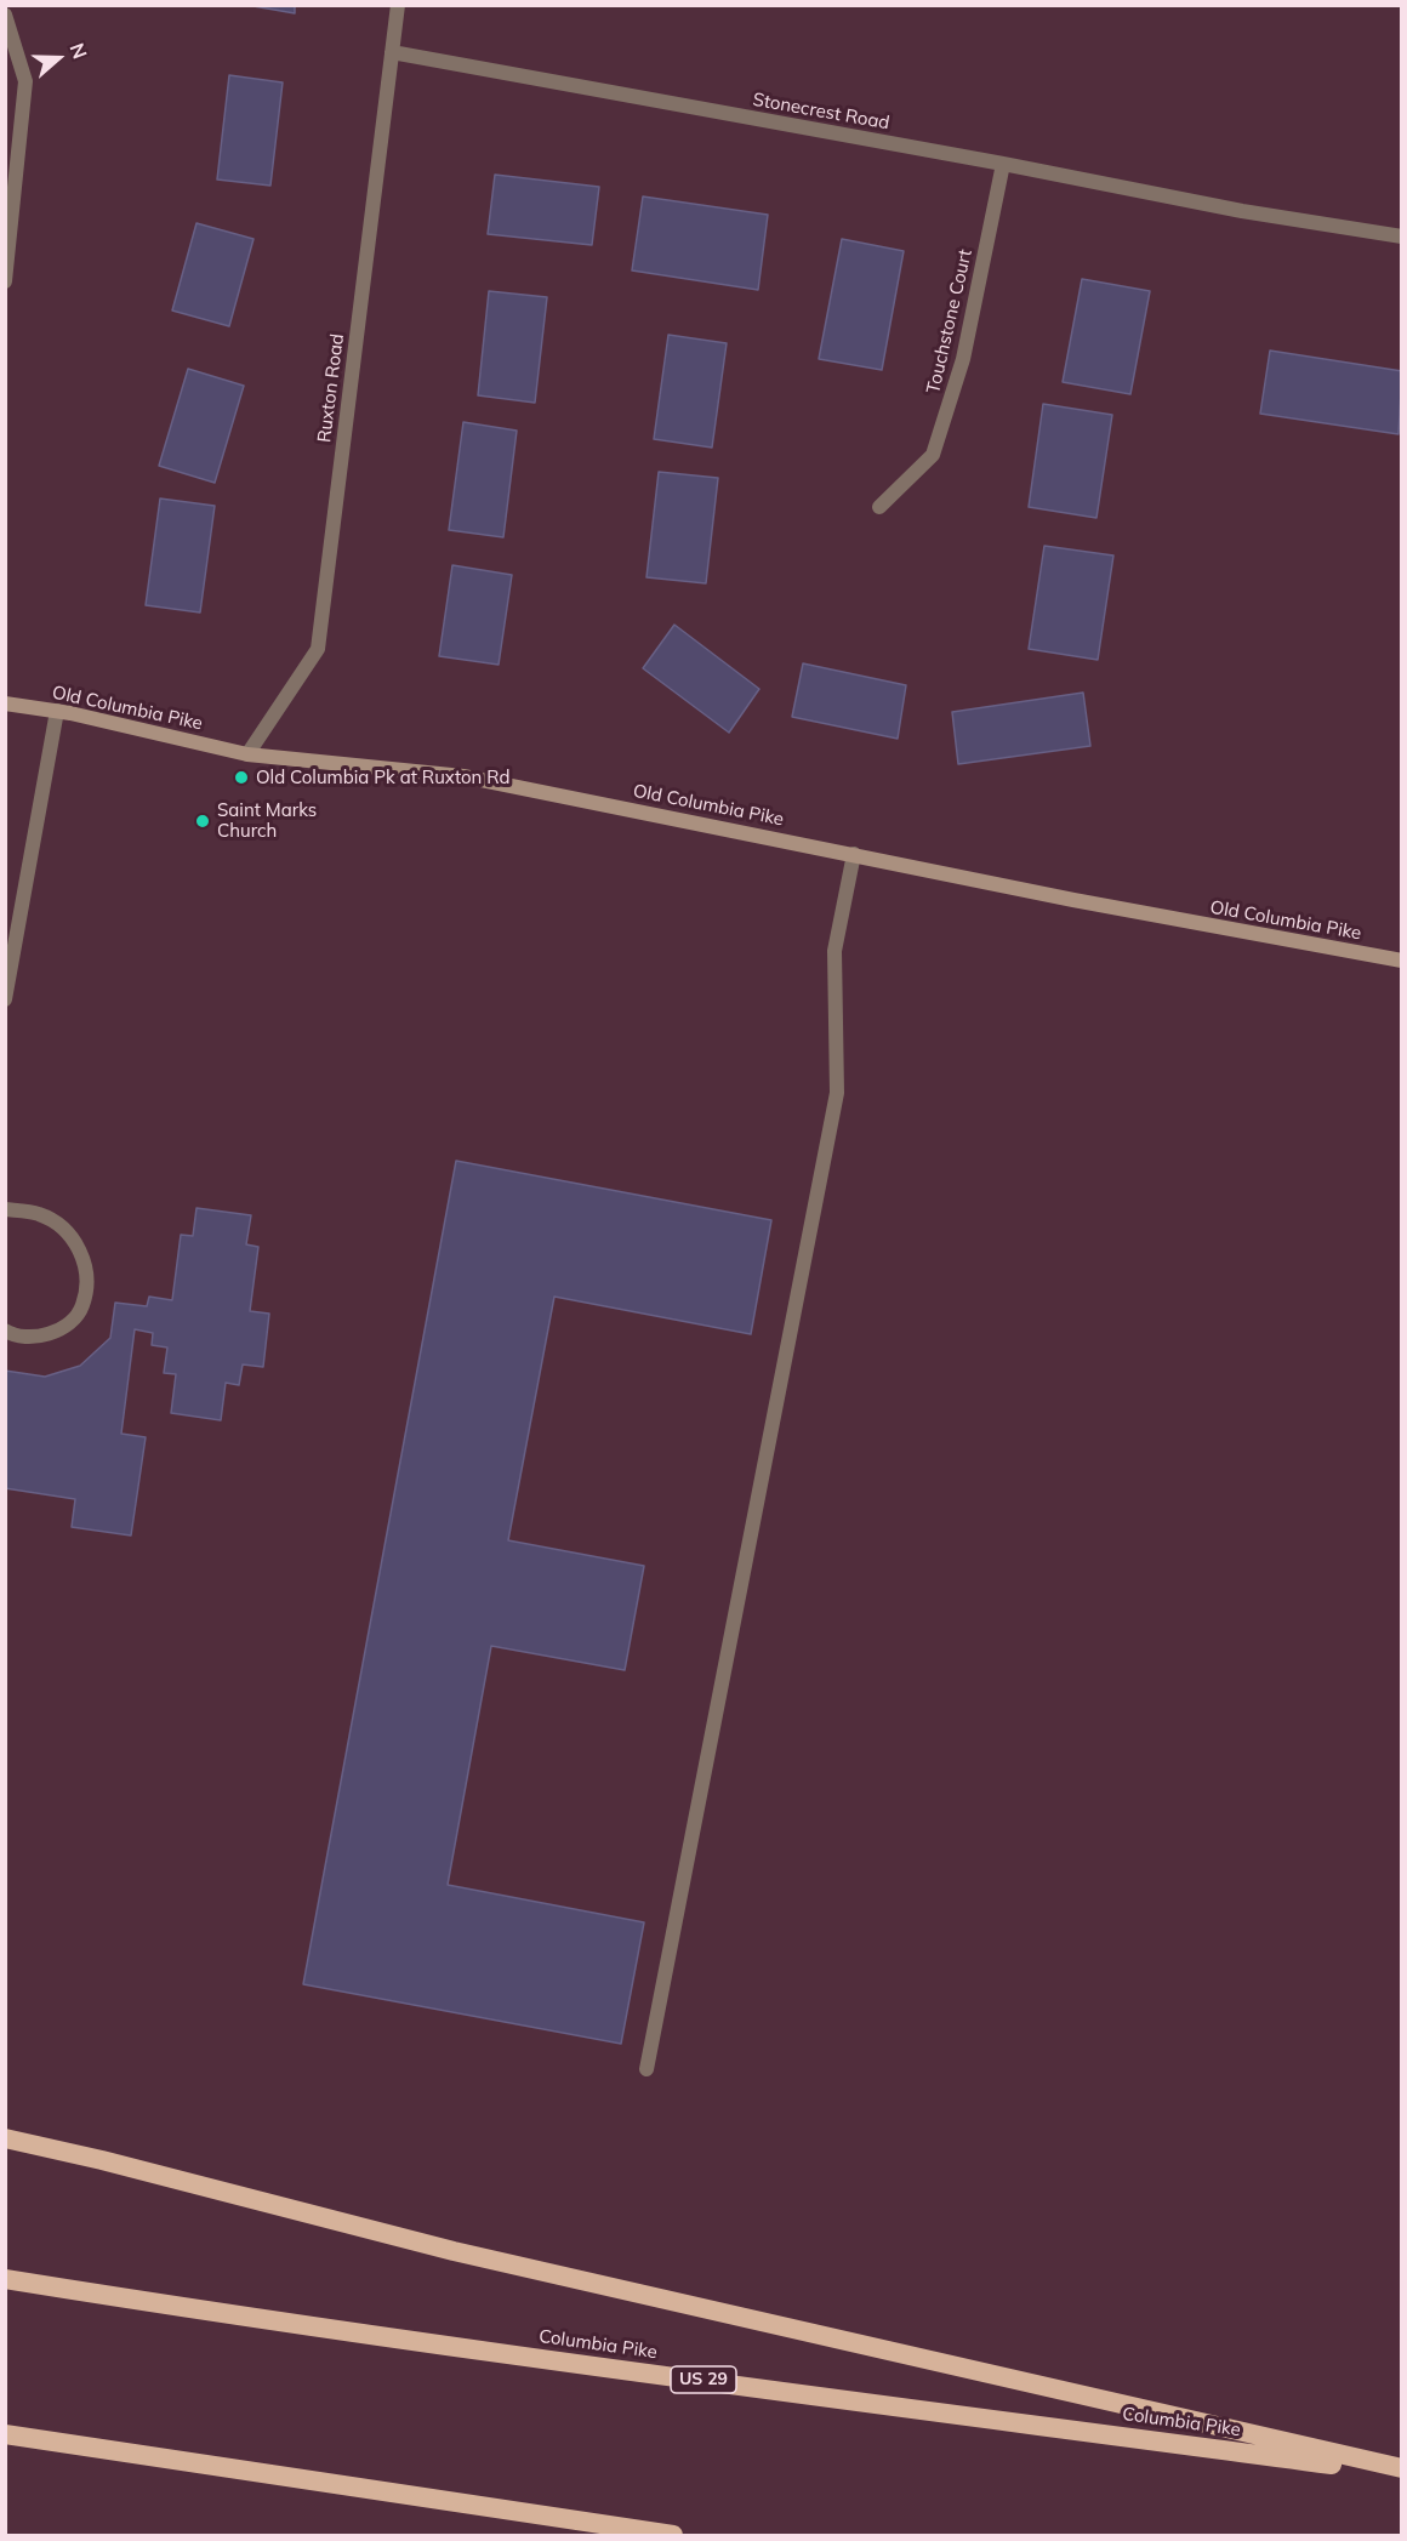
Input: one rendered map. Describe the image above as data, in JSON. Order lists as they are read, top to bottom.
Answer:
{
  "streets": {
    "highway": ["Columbia Pike", "US 29"],
    "main road": ["Old Columbia Pike"],
    "street": ["Stonecrest Road", "Touchstone Court", "Ruxton Road"]
  },
  "crossings": [
    ["Stonecrest Road", "Touchstone Court"],
    ["Stonecrest Road", "Ruxton Road"],
    ["Ruxton Road", "Old Columbia Pike"]
  ],
  "places": ["Old Columbia Pk at Ruxton Rd", "Saint Marks Church"],
  "north": "right"
}
